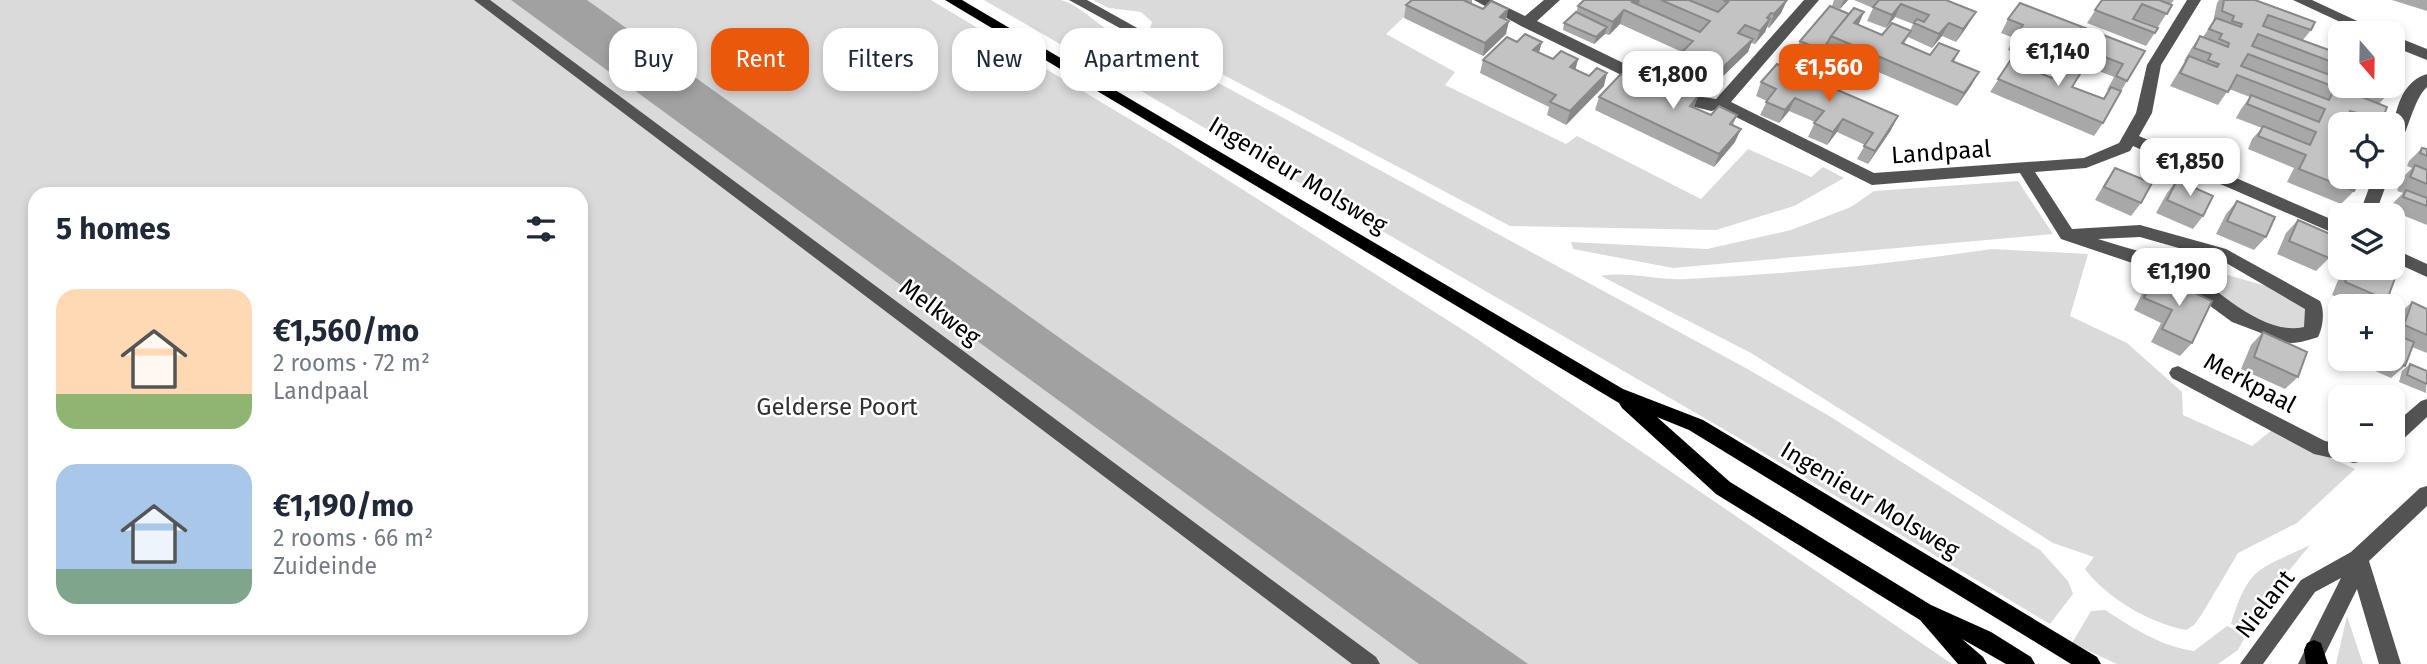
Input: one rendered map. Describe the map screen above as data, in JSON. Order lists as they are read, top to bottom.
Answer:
{
  "streets": {
    "main road": ["Ingenieur Molsweg"],
    "street": [
      "Landpaal",
      "Melkweg",
      "Merkpaal",
      "Nielant"
    ]
  },
  "parks": ["Gelderse Poort"],
  "north": "bottom",
  "page": {
    "map_buttons": ["+", "−"],
    "price": [
      "€1,140",
      "€1,560",
      "€1,800",
      "€1,850",
      "€1,190"
    ],
    "chip": [
      "Buy",
      "Rent",
      "Filters",
      "New",
      "Apartment"
    ],
    "heading": "5 homes",
    "list": [
      {
        "name": "€1,560/mo",
        "note": "2 rooms · 72 m² · Landpaal"
      },
      {
        "name": "€1,190/mo",
        "note": "2 rooms · 66 m² · Zuideinde"
      }
    ]
  }
}
